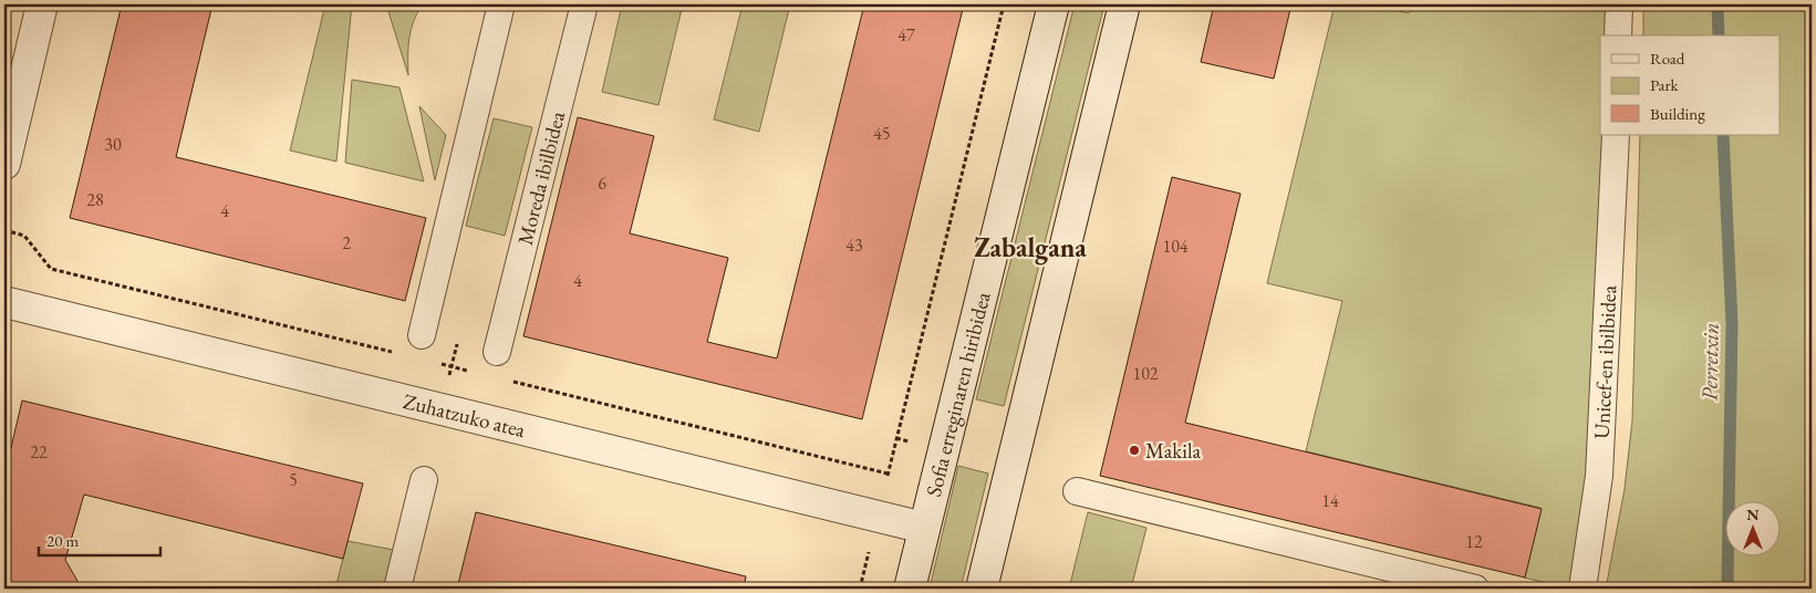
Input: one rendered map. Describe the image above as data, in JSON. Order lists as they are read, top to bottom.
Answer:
{
  "streets": {
    "main road": ["Sofia erreginaren hiribidea", "Zuhatzuko atea"],
    "street": ["Moreda ibilbidea", "Unicef-en ibilbidea"]
  },
  "crossings": [
    ["Sofia erreginaren hiribidea", "Zuhatzuko atea"]
  ],
  "districts": ["Zabalgana"],
  "water": ["Perretxin"],
  "places": ["Makila"],
  "house_numbers": [
    "47",
    "45",
    "30",
    "6",
    "28",
    "4",
    "2",
    "43",
    "104",
    "4",
    "102",
    "22",
    "5",
    "14",
    "12"
  ],
  "legend": ["Road", "Park", "Building"],
  "scale_bar": "20 m",
  "north": "top"
}
